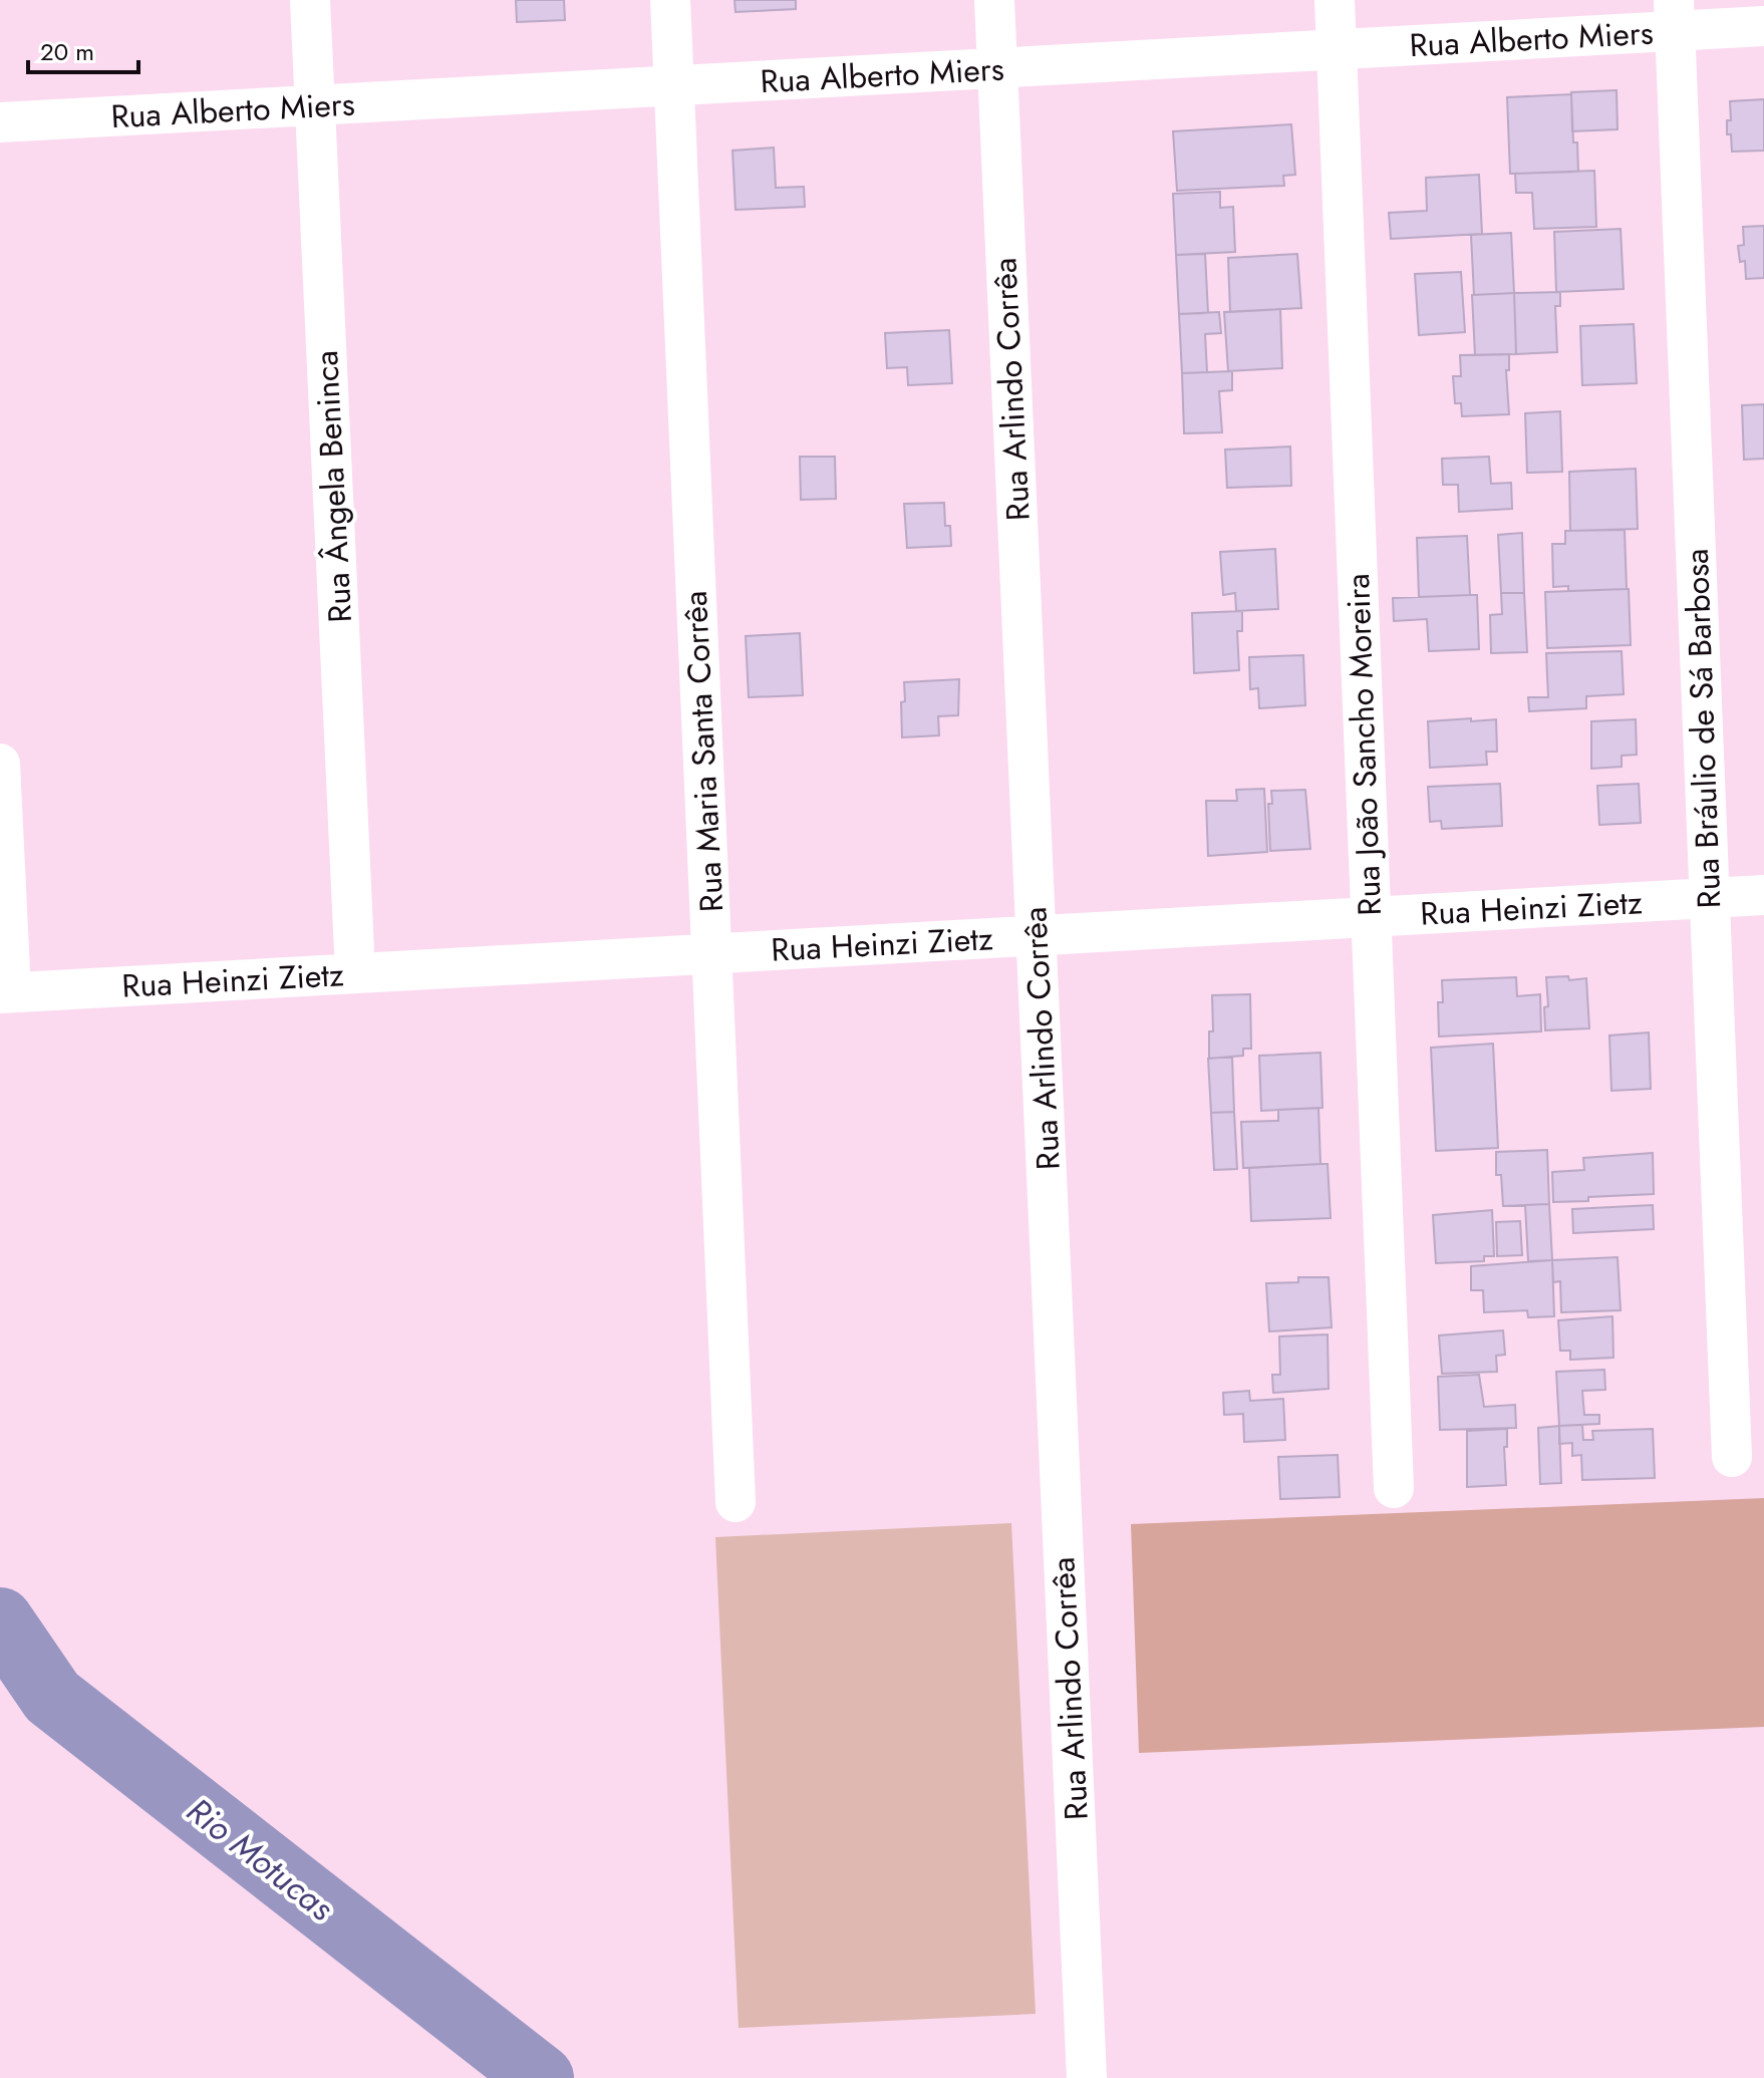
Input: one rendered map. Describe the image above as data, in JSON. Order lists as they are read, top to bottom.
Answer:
{
  "streets": {
    "street": [
      "Rua Alberto Miers",
      "Rua Arlindo Corrêa",
      "Rua Ângela Beninca",
      "Rua Bráulio de Sá Barbosa",
      "Rua João Sancho Moreira",
      "Rua Maria Santa Corrêa",
      "Rua Heinzi Zietz"
    ]
  },
  "crossings": [
    ["Rua Alberto Miers", "Rua Arlindo Corrêa"],
    ["Rua Alberto Miers", "Rua Ângela Beninca"],
    ["Rua Alberto Miers", "Rua Bráulio de Sá Barbosa"],
    ["Rua Alberto Miers", "Rua João Sancho Moreira"],
    ["Rua Alberto Miers", "Rua Maria Santa Corrêa"],
    ["Rua Arlindo Corrêa", "Rua Heinzi Zietz"],
    ["Rua Ângela Beninca", "Rua Heinzi Zietz"],
    ["Rua Bráulio de Sá Barbosa", "Rua Heinzi Zietz"],
    ["Rua João Sancho Moreira", "Rua Heinzi Zietz"],
    ["Rua Maria Santa Corrêa", "Rua Heinzi Zietz"]
  ],
  "water": ["Rio Motucas"],
  "scale_bar": "20 m"
}
